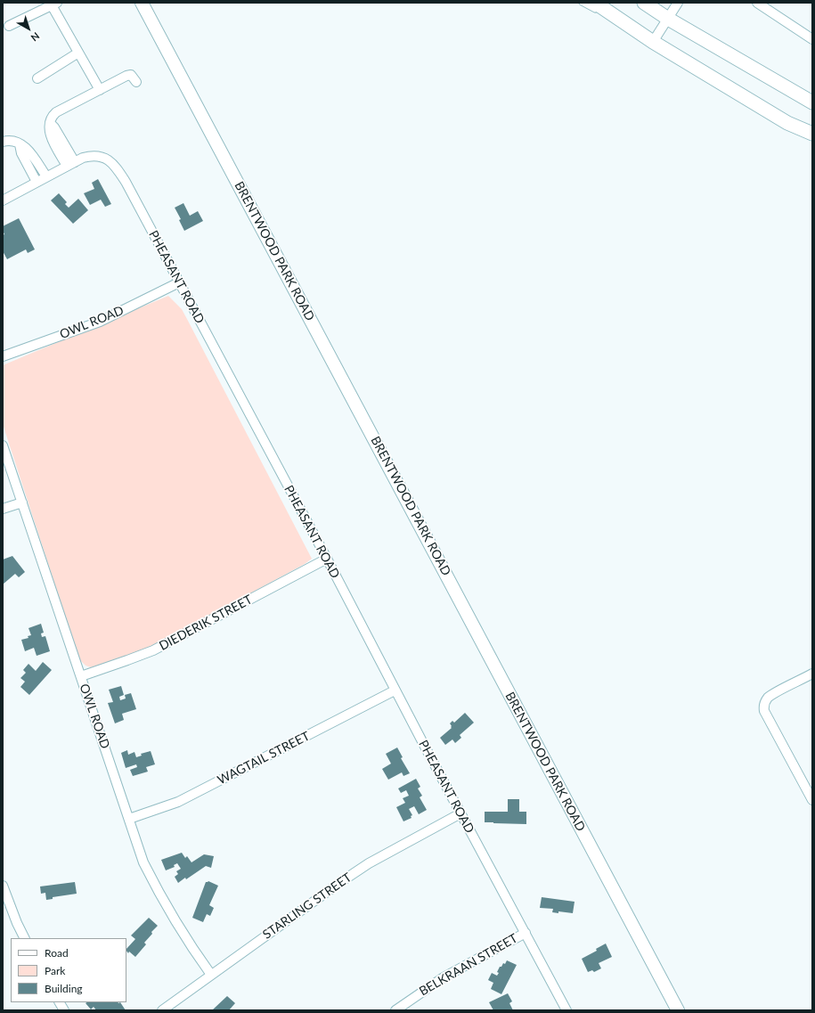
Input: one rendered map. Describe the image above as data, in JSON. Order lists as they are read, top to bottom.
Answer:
{
  "streets": {
    "street": [
      "BRENTWOOD PARK ROAD",
      "PHEASANT ROAD",
      "OWL ROAD",
      "DIEDERIK STREET",
      "WAGTAIL STREET",
      "STARLING STREET",
      "BELKRAAN STREET"
    ]
  },
  "crossings": [
    ["PHEASANT ROAD", "OWL ROAD"],
    ["PHEASANT ROAD", "DIEDERIK STREET"],
    ["PHEASANT ROAD", "WAGTAIL STREET"],
    ["PHEASANT ROAD", "STARLING STREET"],
    ["PHEASANT ROAD", "BELKRAAN STREET"],
    ["OWL ROAD", "DIEDERIK STREET"],
    ["OWL ROAD", "WAGTAIL STREET"],
    ["OWL ROAD", "STARLING STREET"]
  ],
  "legend": ["Road", "Park", "Building"],
  "north": "bottom right"
}
